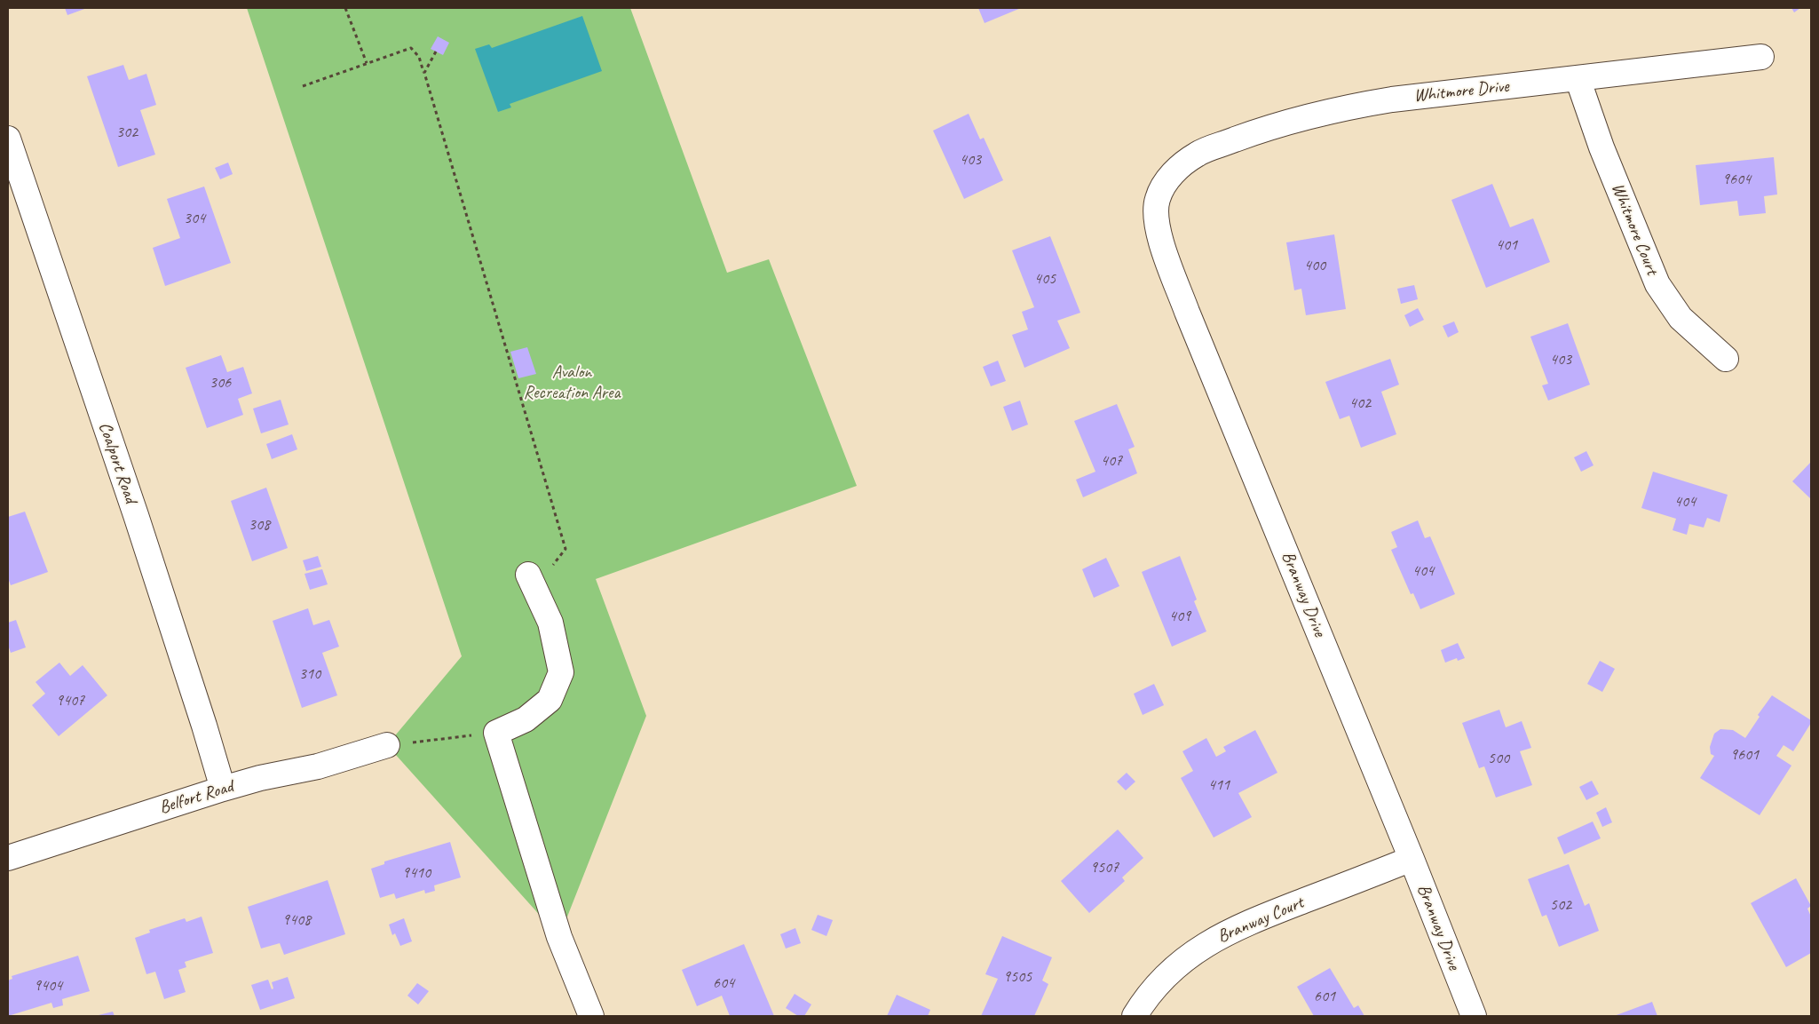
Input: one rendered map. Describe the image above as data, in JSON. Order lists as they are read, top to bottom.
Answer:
{
  "streets": {
    "street": [
      "Whitmore Drive",
      "Whitmore Court",
      "Coalport Road",
      "Branway Drive",
      "Belfort Road",
      "Branway Court"
    ]
  },
  "crossings": [
    ["Whitmore Drive", "Whitmore Court"],
    ["Whitmore Drive", "Branway Drive"],
    ["Coalport Road", "Belfort Road"],
    ["Branway Drive", "Branway Court"]
  ],
  "parks": ["Avalon Recreation Area"],
  "house_numbers": [
    "302",
    "403",
    "9604",
    "304",
    "401",
    "400",
    "405",
    "403",
    "306",
    "402",
    "407",
    "404",
    "308",
    "404",
    "409",
    "310",
    "9407",
    "9601",
    "500",
    "411",
    "9507",
    "9410",
    "502",
    "9408",
    "9505",
    "604",
    "9404",
    "601"
  ]
}
